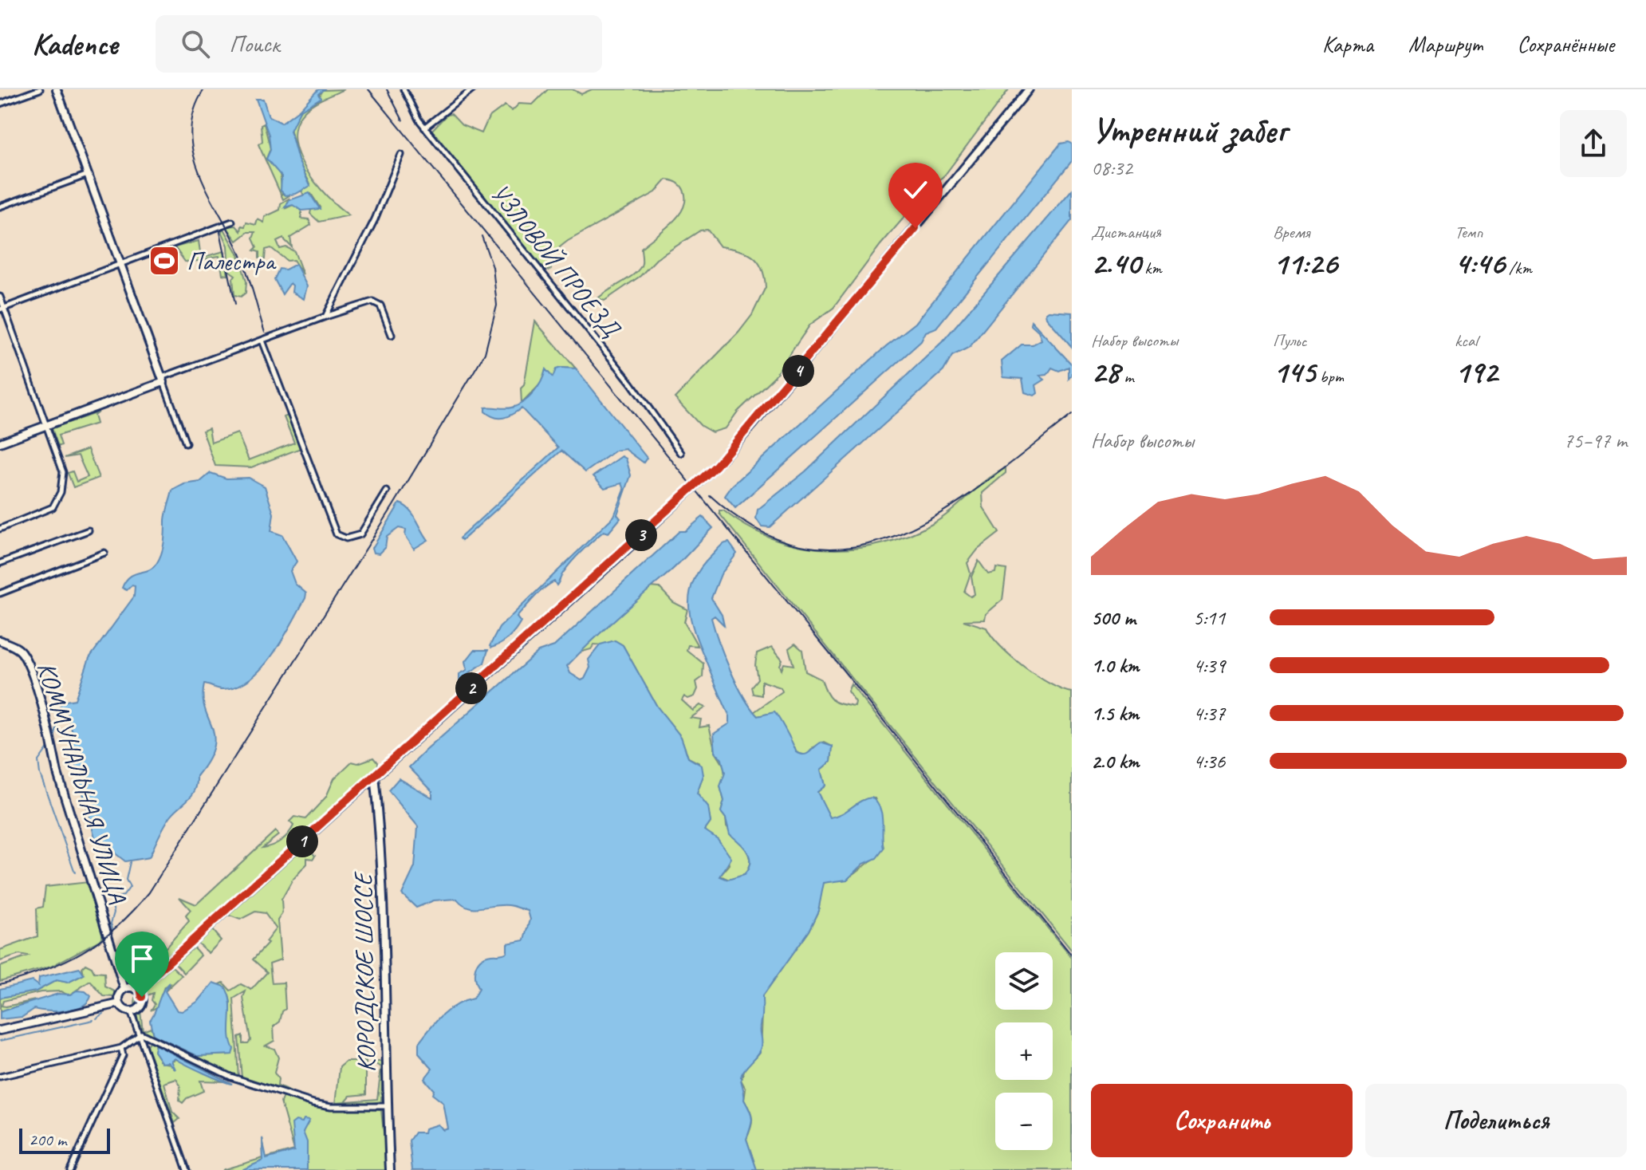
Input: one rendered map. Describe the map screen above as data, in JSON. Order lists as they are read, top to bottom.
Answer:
{
  "streets": {
    "main road": ["КОММУНАЛЬНАЯ УЛИЦА", "КОРОДСКОЕ ШОССЕ"],
    "street": ["УЗЛОВОЙ ПРОЕЗД"]
  },
  "places": {
    "sports": ["Палестра"]
  },
  "scale_bar": "200 m",
  "page": {
    "header": "Kadence",
    "search": "Поиск",
    "nav": ["Карта", "Маршрут", "Сохранённые"],
    "heading": ["Утренний забег", "08:32"],
    "stats": [
      ["Дистанция", "2.40 km"],
      ["Время", "11:26"],
      ["Темп", "4:46 /km"],
      ["Набор высоты", "28 m"],
      ["Пульс", "145 bpm"],
      ["kcal", "192"]
    ],
    "pins": [
      "4",
      "3",
      "2",
      "1"
    ],
    "chart": ["Набор высоты", "75–97 m"],
    "list": [
      {
        "name": "500 m",
        "note": "5:11"
      },
      {
        "name": "1.0 km",
        "note": "4:39"
      },
      {
        "name": "1.5 km",
        "note": "4:37"
      },
      {
        "name": "2.0 km",
        "note": "4:36"
      }
    ],
    "map_buttons": ["+", "−"],
    "buttons": ["Сохранить", "Поделиться"],
    "scale": "200 m"
  }
}
